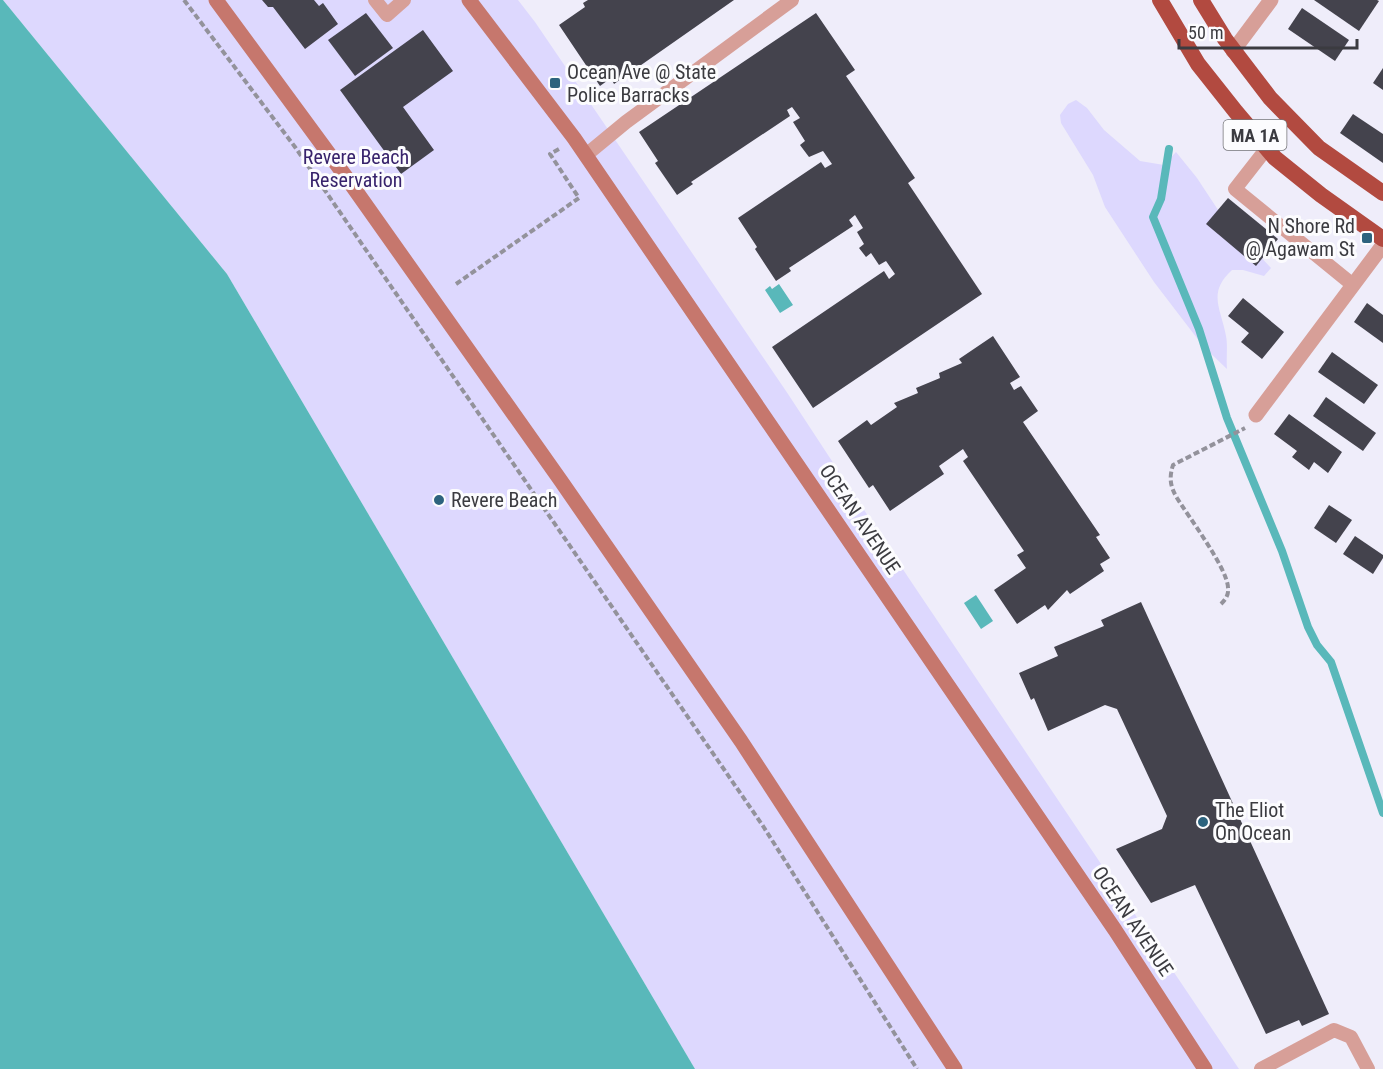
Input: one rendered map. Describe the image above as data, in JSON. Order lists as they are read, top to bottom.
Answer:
{
  "streets": {
    "highway": ["MA 1A"],
    "main road": ["OCEAN AVENUE"]
  },
  "parks": ["Revere Beach Reservation"],
  "places": {
    "transit": ["Ocean Ave @ State Police Barracks", "N Shore Rd @ Agawam St"],
    "other": ["Revere Beach", "The Eliot On Ocean"]
  },
  "scale_bar": "50 m"
}
